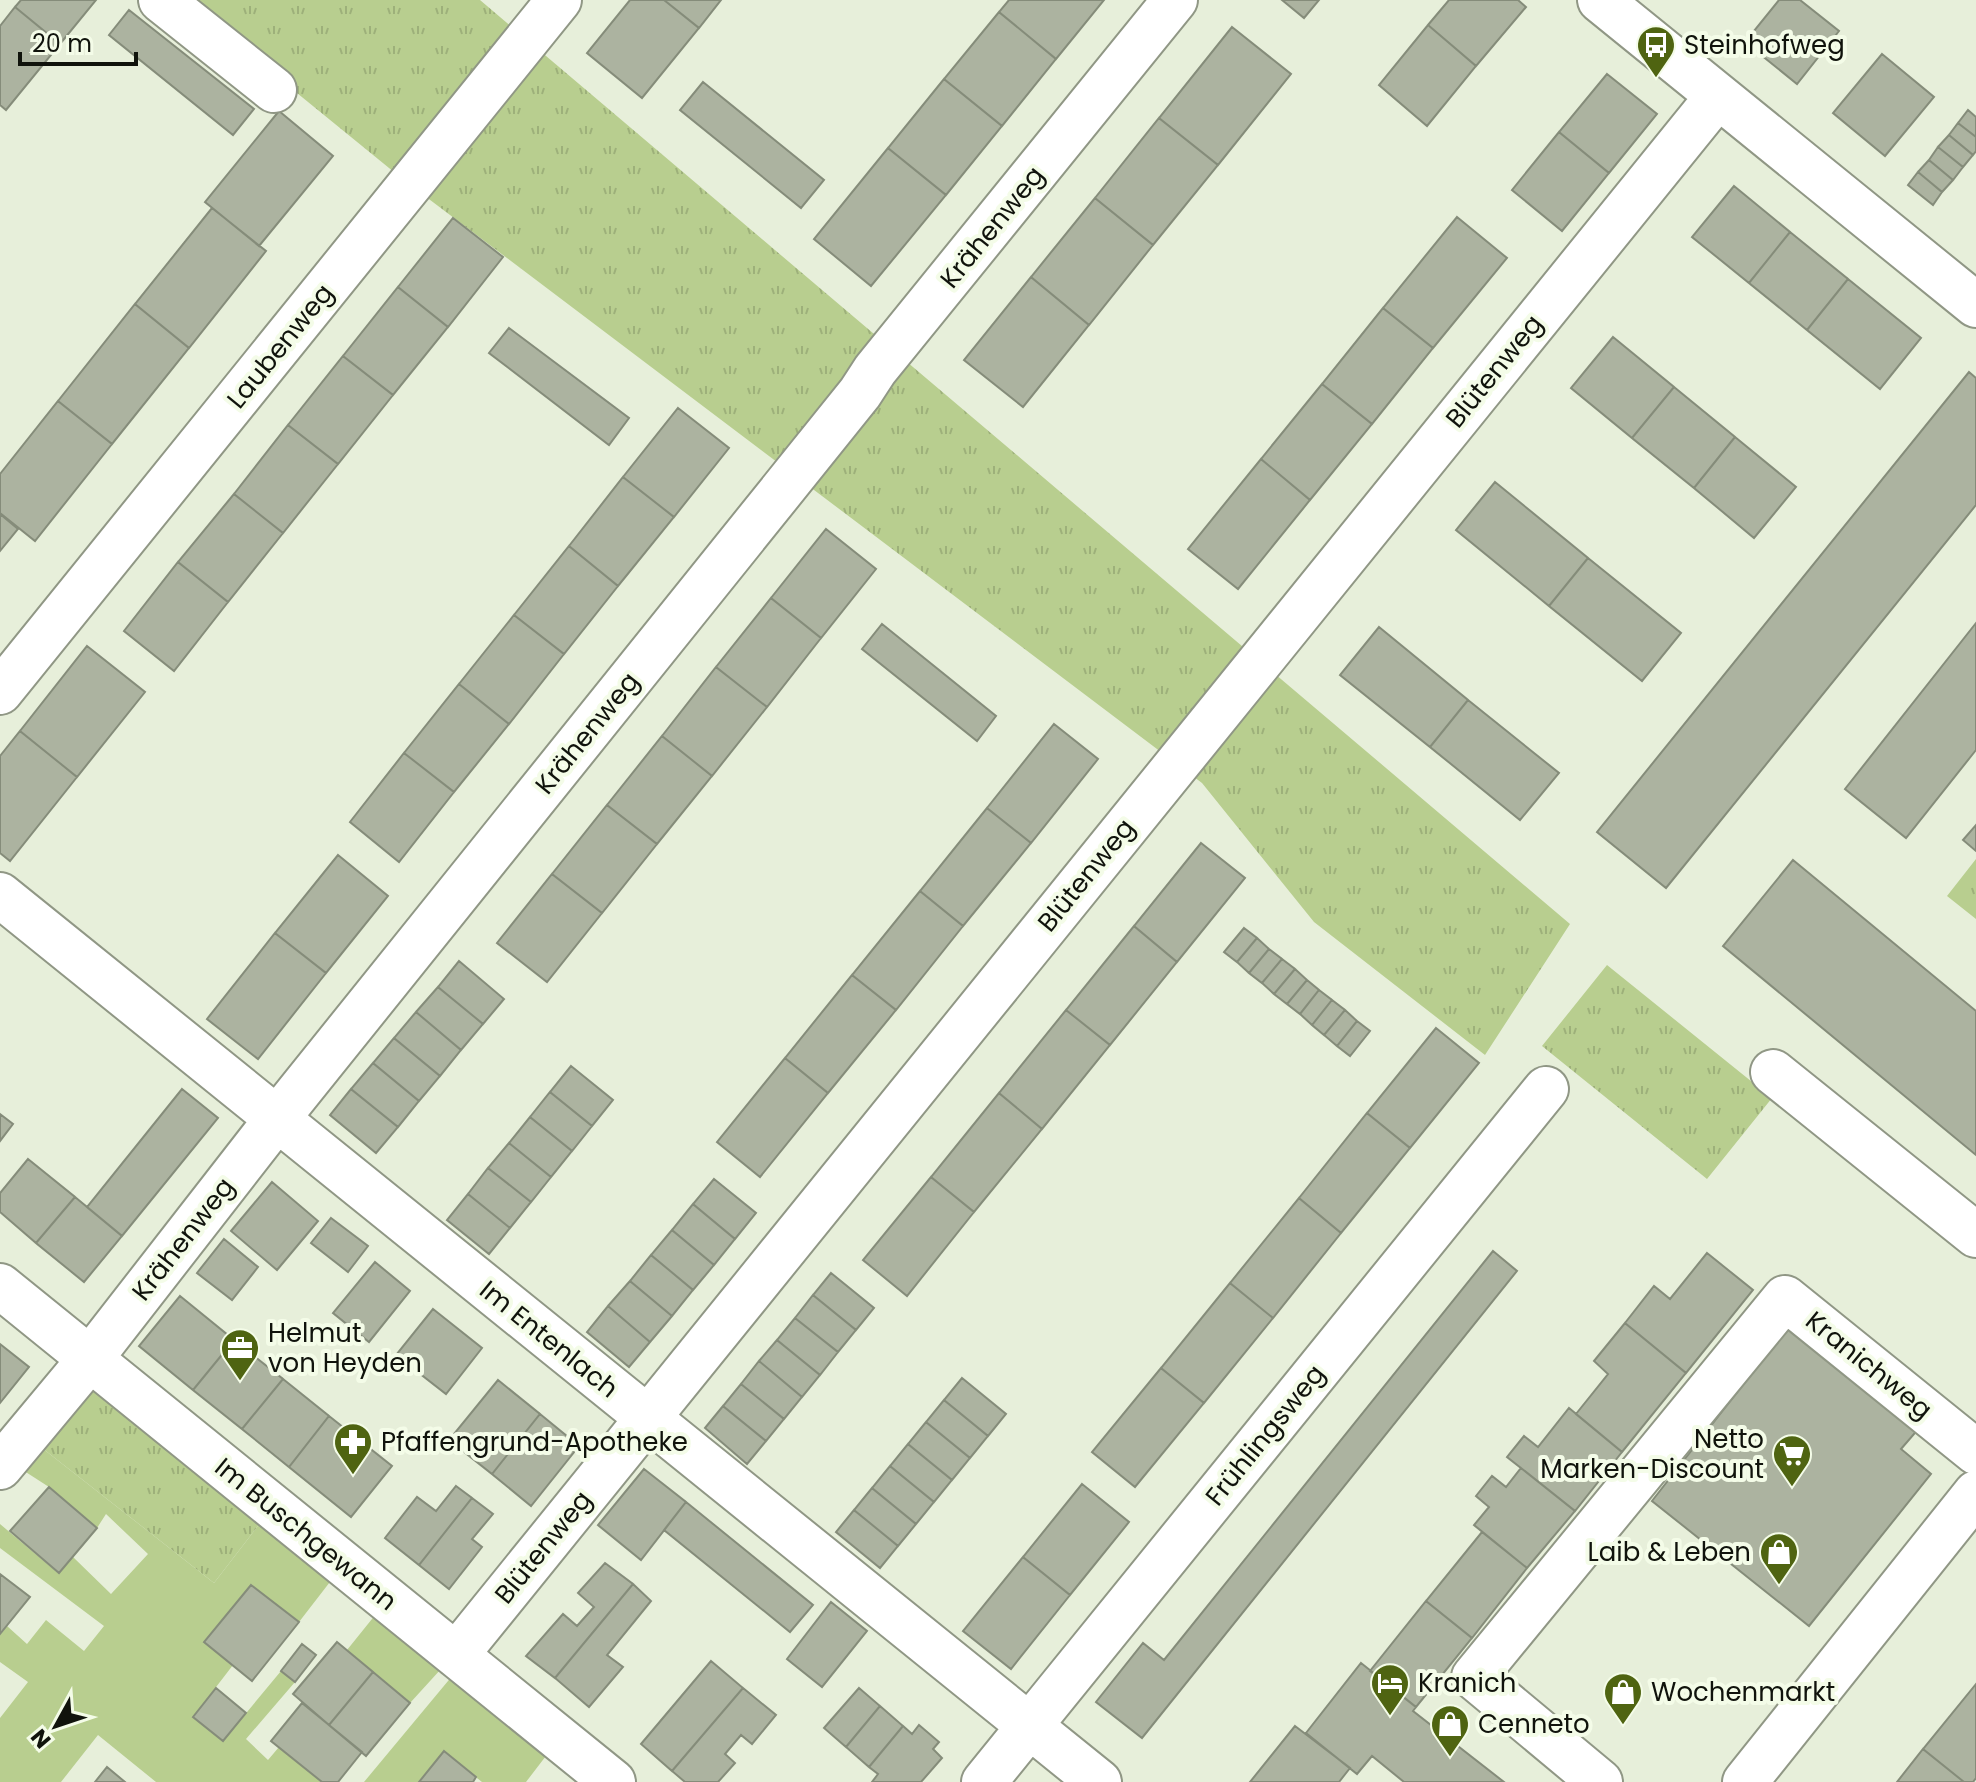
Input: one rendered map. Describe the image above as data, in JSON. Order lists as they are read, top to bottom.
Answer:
{
  "streets": {
    "street": [
      "Krähenweg",
      "Laubenweg",
      "Blütenweg",
      "Im Entenlach",
      "Kranichweg",
      "Frühlingsweg",
      "Im Buschgewann"
    ]
  },
  "crossings": [
    ["Krähenweg", "Im Entenlach"],
    ["Krähenweg", "Im Buschgewann"],
    ["Blütenweg", "Im Entenlach"],
    ["Blütenweg", "Im Buschgewann"],
    ["Im Entenlach", "Frühlingsweg"]
  ],
  "places": {
    "bus stop": ["Steinhofweg"],
    "office": ["Helmut von Heyden"],
    "pharmacy": ["Pfaffengrund-Apotheke"],
    "supermarket": ["Netto Marken-Discount"],
    "shop": ["Laib & Leben", "Wochenmarkt", "Cenneto"],
    "hotel": ["Kranich"]
  },
  "scale_bar": "20 m",
  "north": "bottom left"
}
